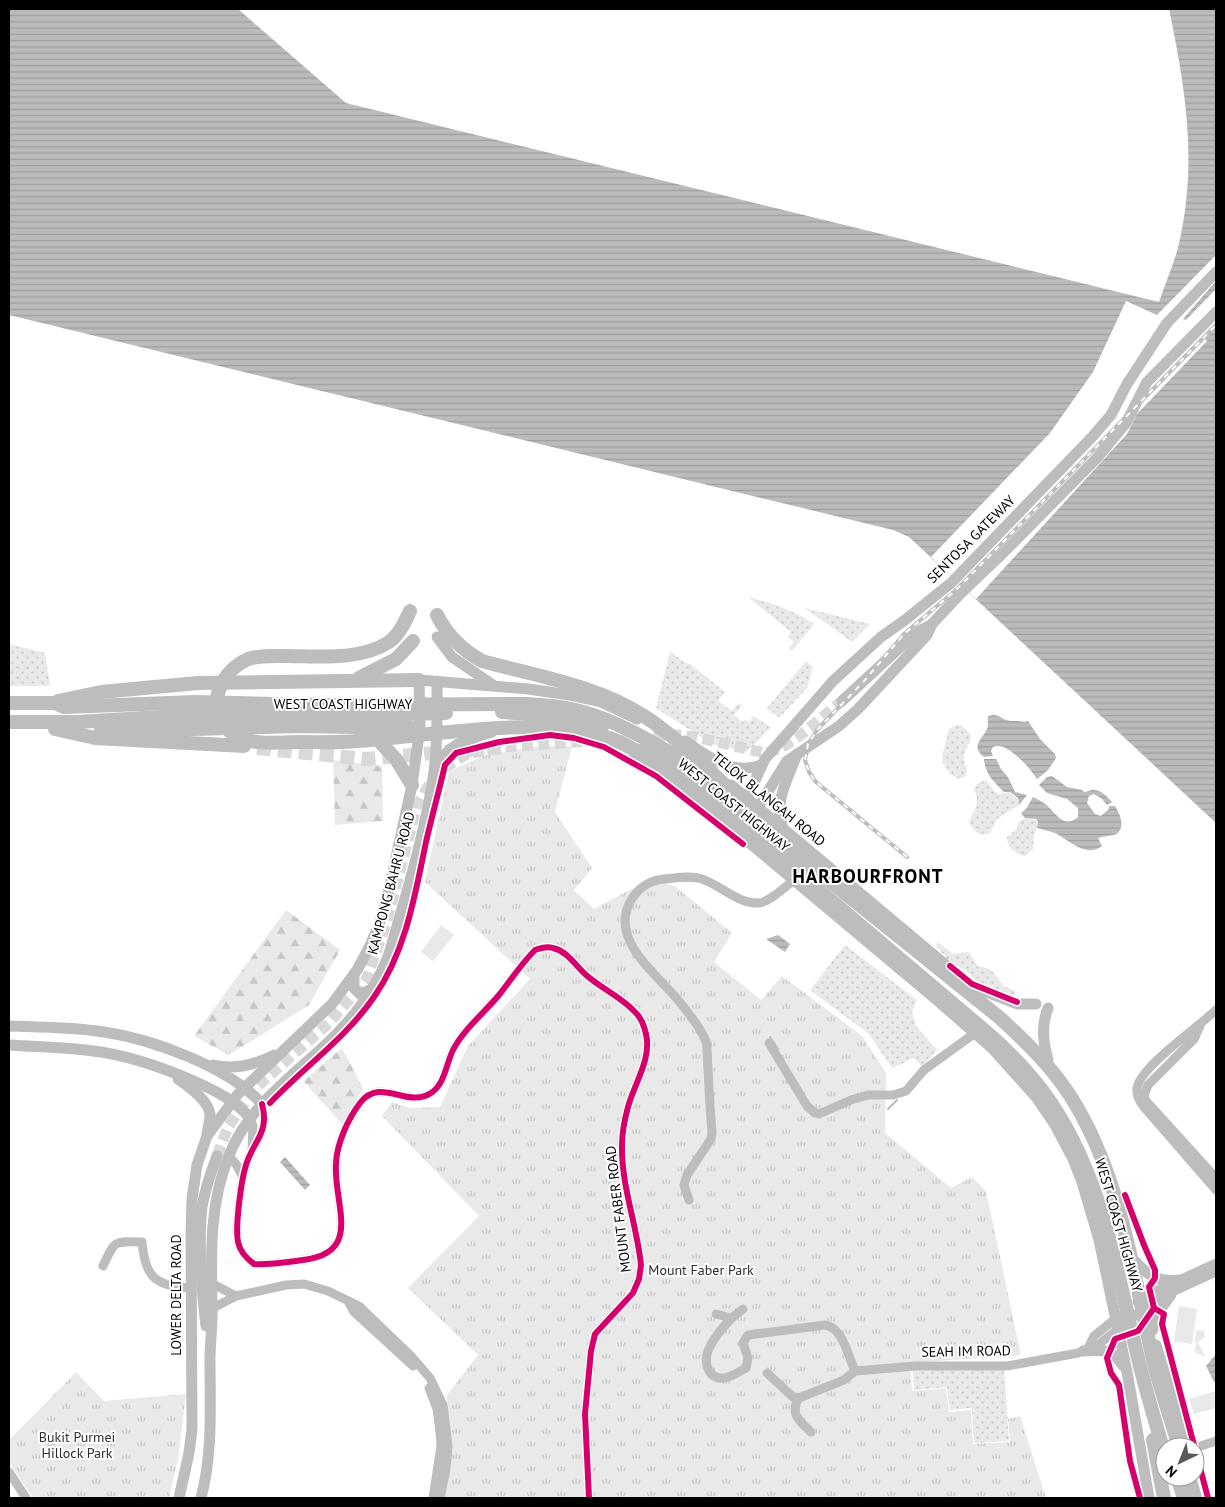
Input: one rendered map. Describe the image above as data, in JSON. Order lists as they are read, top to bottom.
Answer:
{
  "streets": {
    "highway": ["WEST COAST HIGHWAY"],
    "main road": [
      "SENTOSA GATEWAY",
      "TELOK BLANGAH ROAD",
      "KAMPONG BAHRU ROAD",
      "LOWER DELTA ROAD"
    ],
    "street": ["MOUNT FABER ROAD", "SEAH IM ROAD"]
  },
  "crossings": [
    ["SENTOSA GATEWAY", "TELOK BLANGAH ROAD"],
    ["TELOK BLANGAH ROAD", "KAMPONG BAHRU ROAD"],
    ["KAMPONG BAHRU ROAD", "MOUNT FABER ROAD"],
    ["KAMPONG BAHRU ROAD", "LOWER DELTA ROAD"]
  ],
  "districts": ["HARBOURFRONT"],
  "parks": ["Mount Faber Park", "Bukit Purmei Hillock Park"],
  "north": "bottom left"
}
